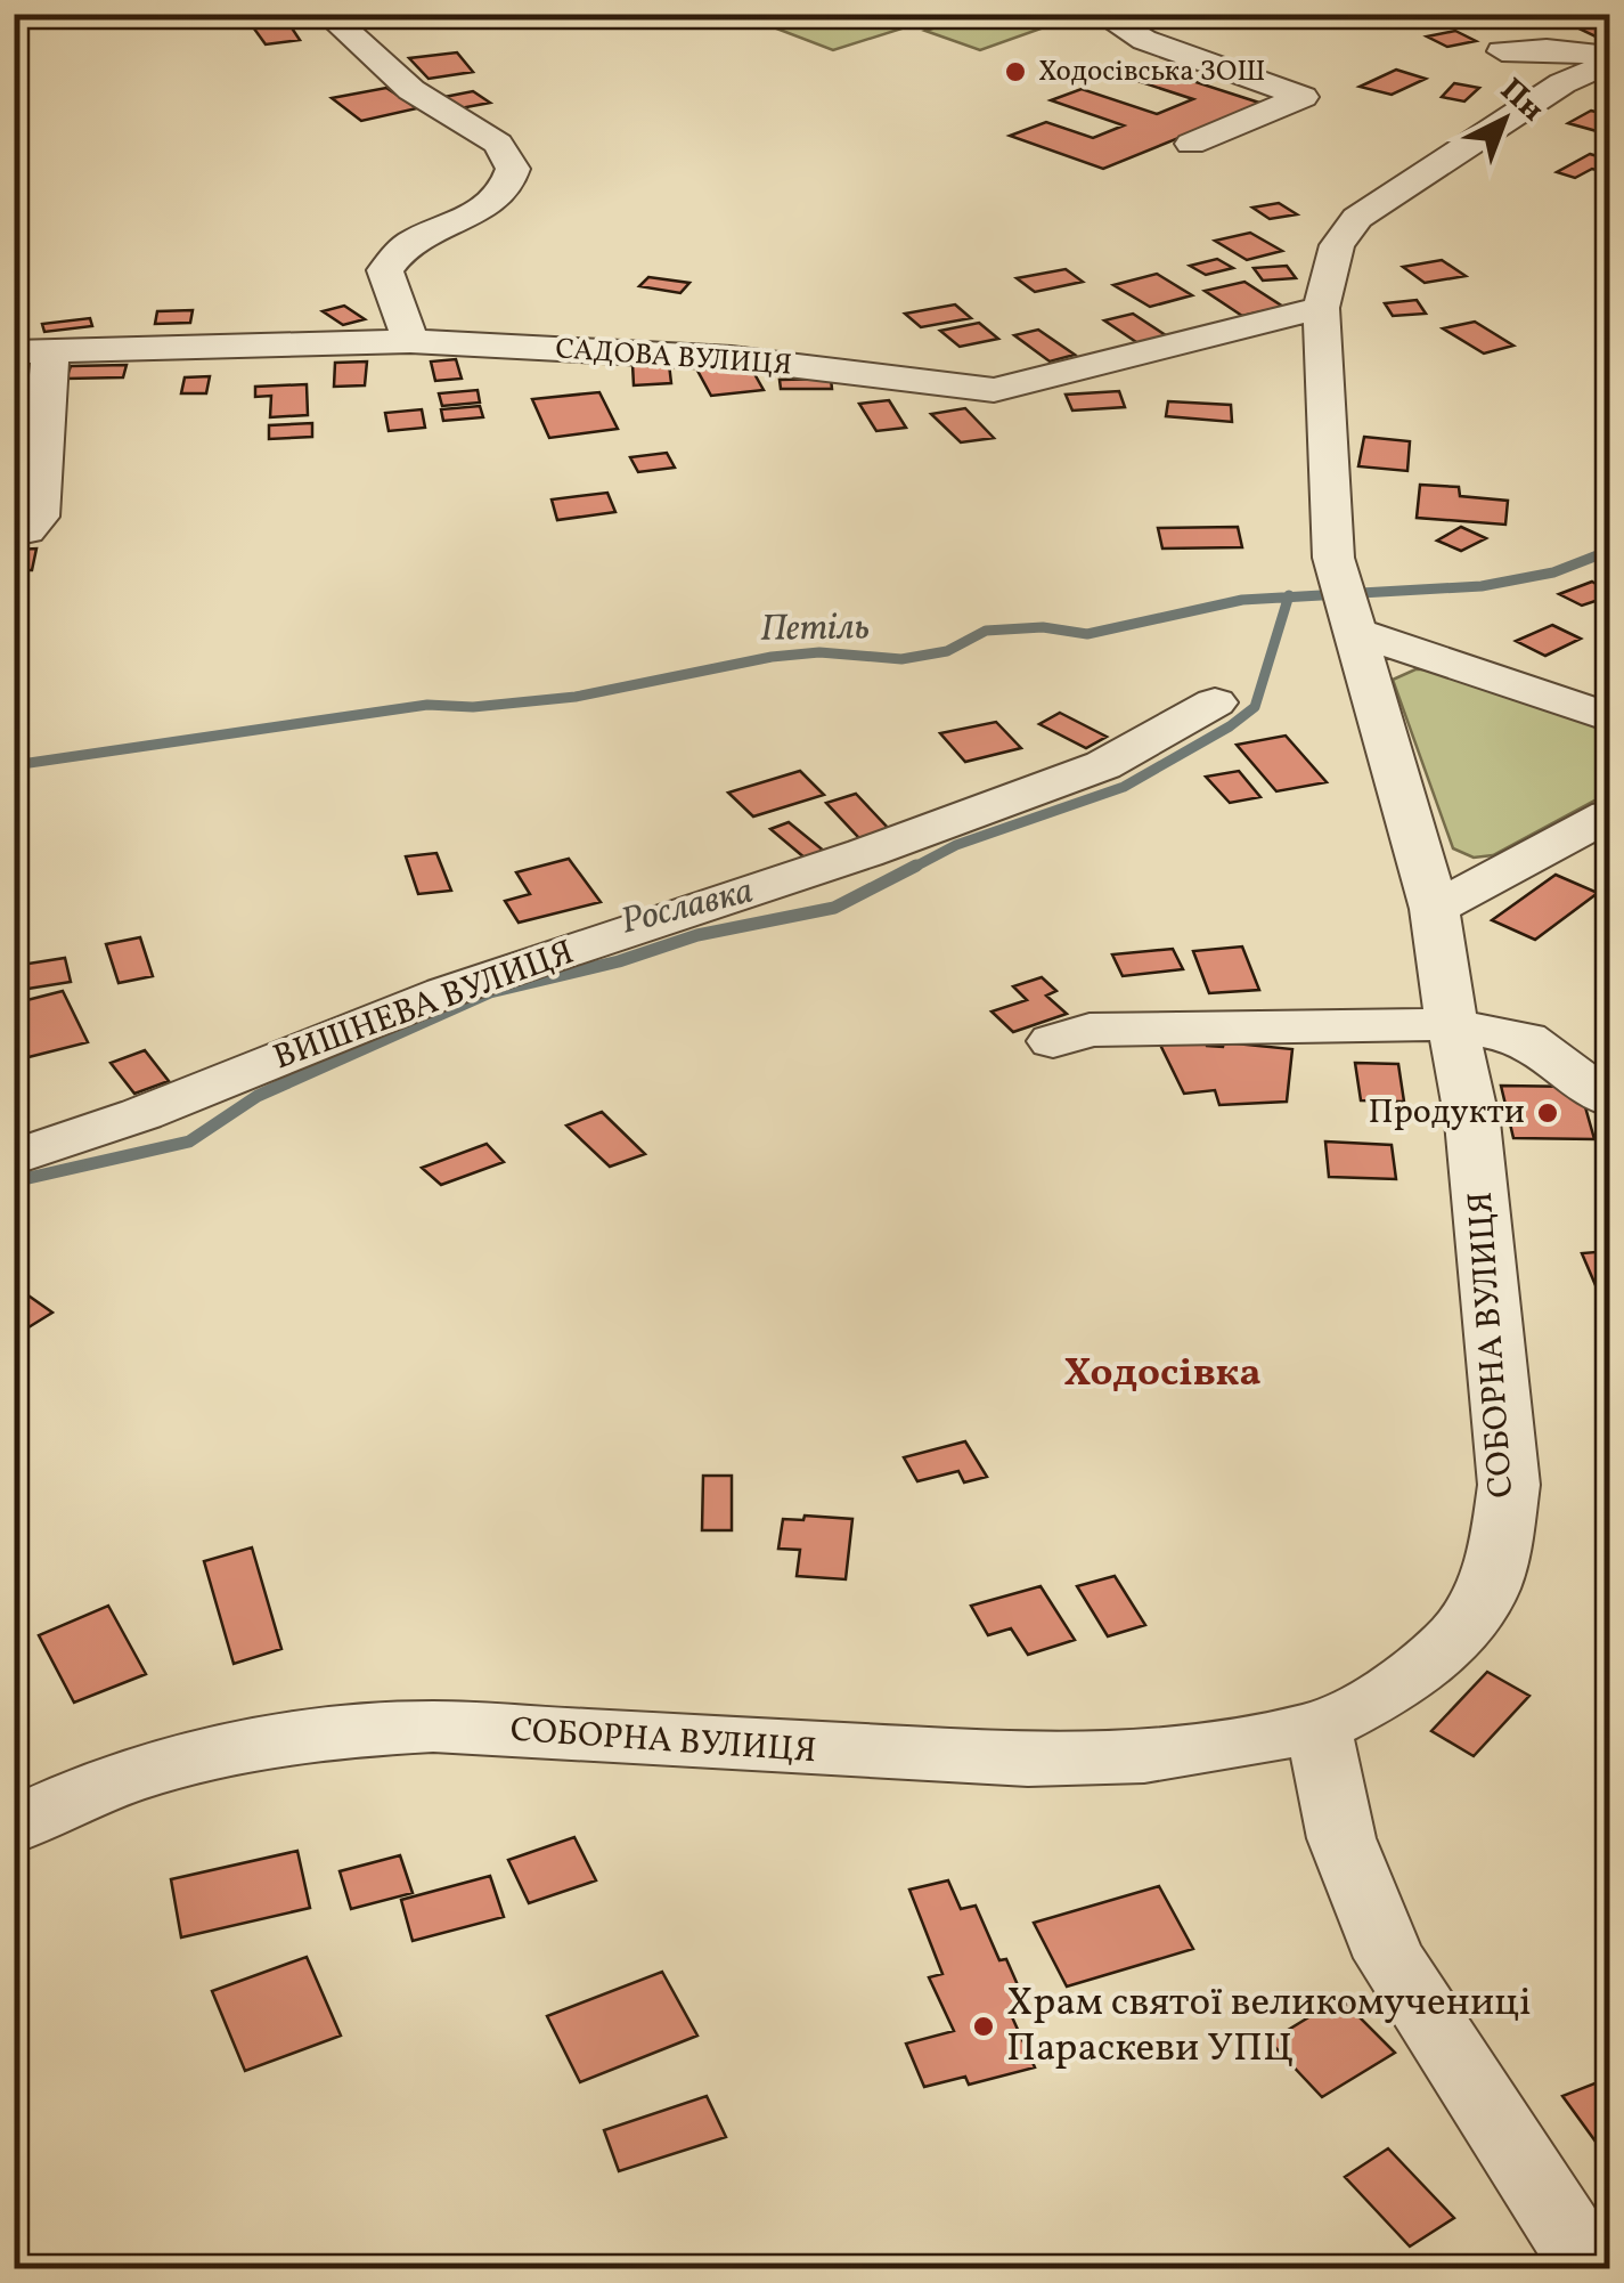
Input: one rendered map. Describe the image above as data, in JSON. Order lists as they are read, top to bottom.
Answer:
{
  "streets": {
    "street": ["САДОВА ВУЛИЦЯ", "ВИШНЕВА ВУЛИЦЯ", "СОБОРНА ВУЛИЦЯ"]
  },
  "crossings": [
    ["САДОВА ВУЛИЦЯ", "СОБОРНА ВУЛИЦЯ"]
  ],
  "districts": ["Ходосівка"],
  "water": ["Петіль", "Рославка"],
  "places": ["Ходосівська ЗОШ", "Продукти", "Храм святої великомучениці Параскеви УПЦ"],
  "north": "top right"
}
